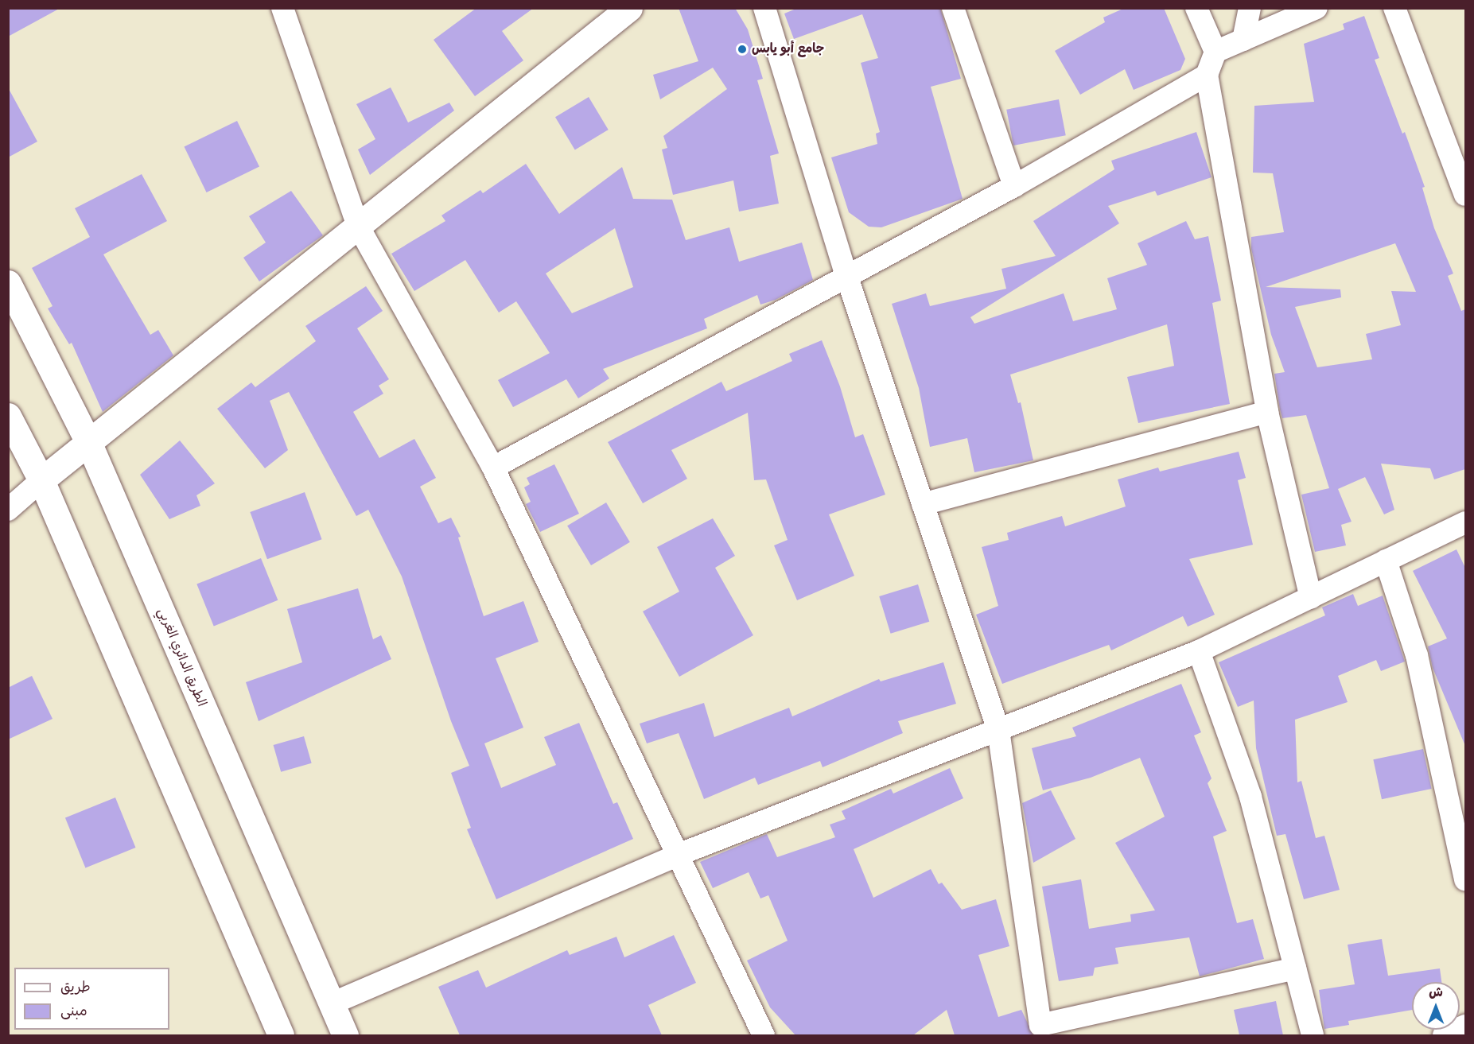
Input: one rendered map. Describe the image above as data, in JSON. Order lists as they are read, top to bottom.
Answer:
{
  "streets": {
    "main road": ["الطريق الدائري الغربي"]
  },
  "places": ["جامع أبو يابس"],
  "legend": ["طريق", "مبنى"],
  "north": "top"
}
